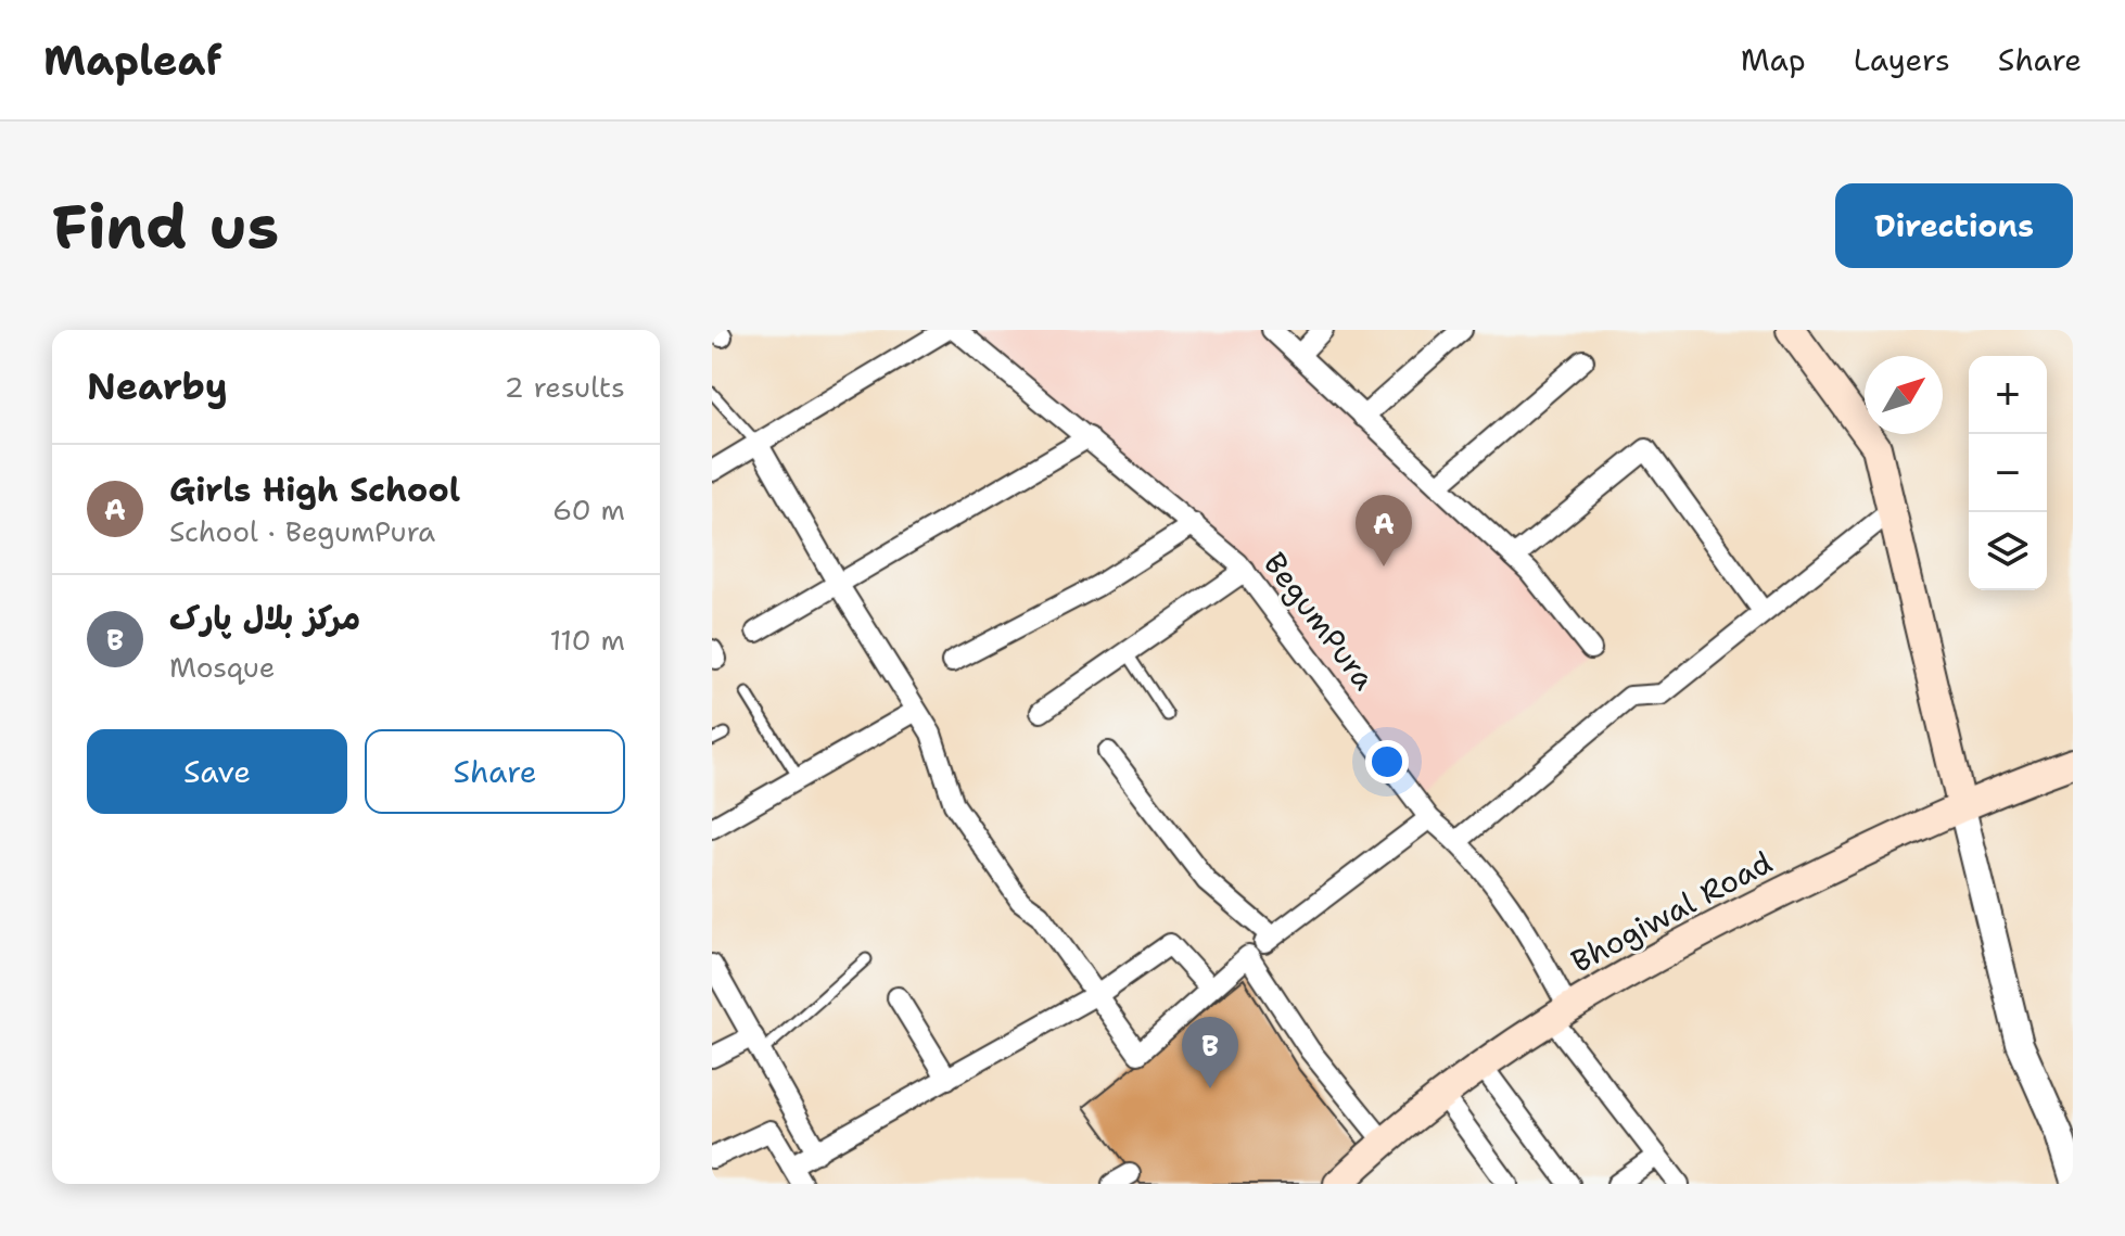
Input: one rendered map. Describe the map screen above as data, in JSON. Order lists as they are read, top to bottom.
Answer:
{
  "streets": {
    "main road": ["Bhogiwal Road"],
    "street": ["BegumPura"]
  },
  "crossings": [
    ["BegumPura", "Bhogiwal Road"]
  ],
  "north": "top right",
  "page": {
    "header": "Mapleaf",
    "nav": ["Map", "Layers", "Share"],
    "buttons": [
      "Directions",
      ["Save", "Share"]
    ],
    "title": "Find us",
    "heading": ["Nearby", "2 results"],
    "map_buttons": ["+", "−"],
    "list": [
      {
        "mark": "A",
        "name": "Girls High School",
        "note": "School · BegumPura",
        "value": "60 m"
      },
      {
        "mark": "B",
        "name": "مرکز بلال پارک",
        "note": "Mosque",
        "value": "110 m"
      }
    ],
    "pins": ["A", "B"]
  }
}
